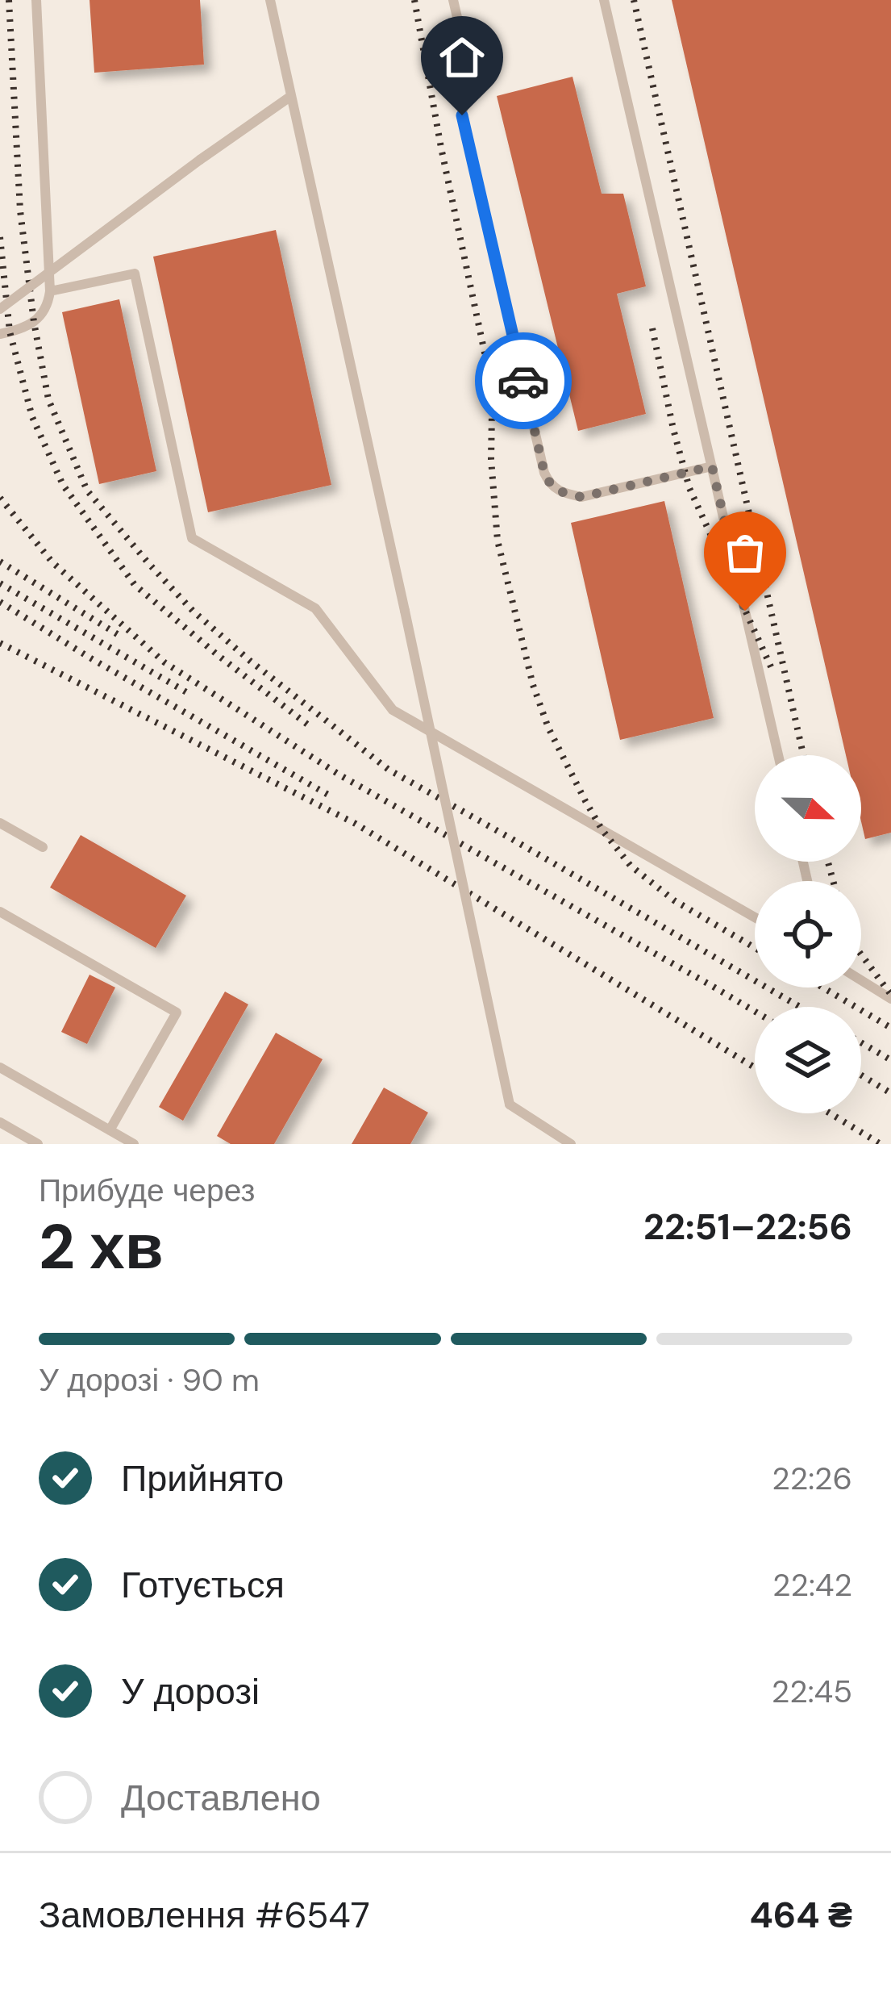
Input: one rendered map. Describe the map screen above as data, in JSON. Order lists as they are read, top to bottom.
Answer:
{
  "north": "right",
  "page": {
    "heading": ["2 хв", "Прибуде через", "22:51–22:56"],
    "panel": ["Замовлення #6547", "464 ₴"],
    "bar": "У дорозі · 90 m",
    "list": [
      ["Прийнято", "22:26"],
      ["Готується", "22:42"],
      ["У дорозі", "22:45"],
      "Доставлено"
    ]
  }
}
